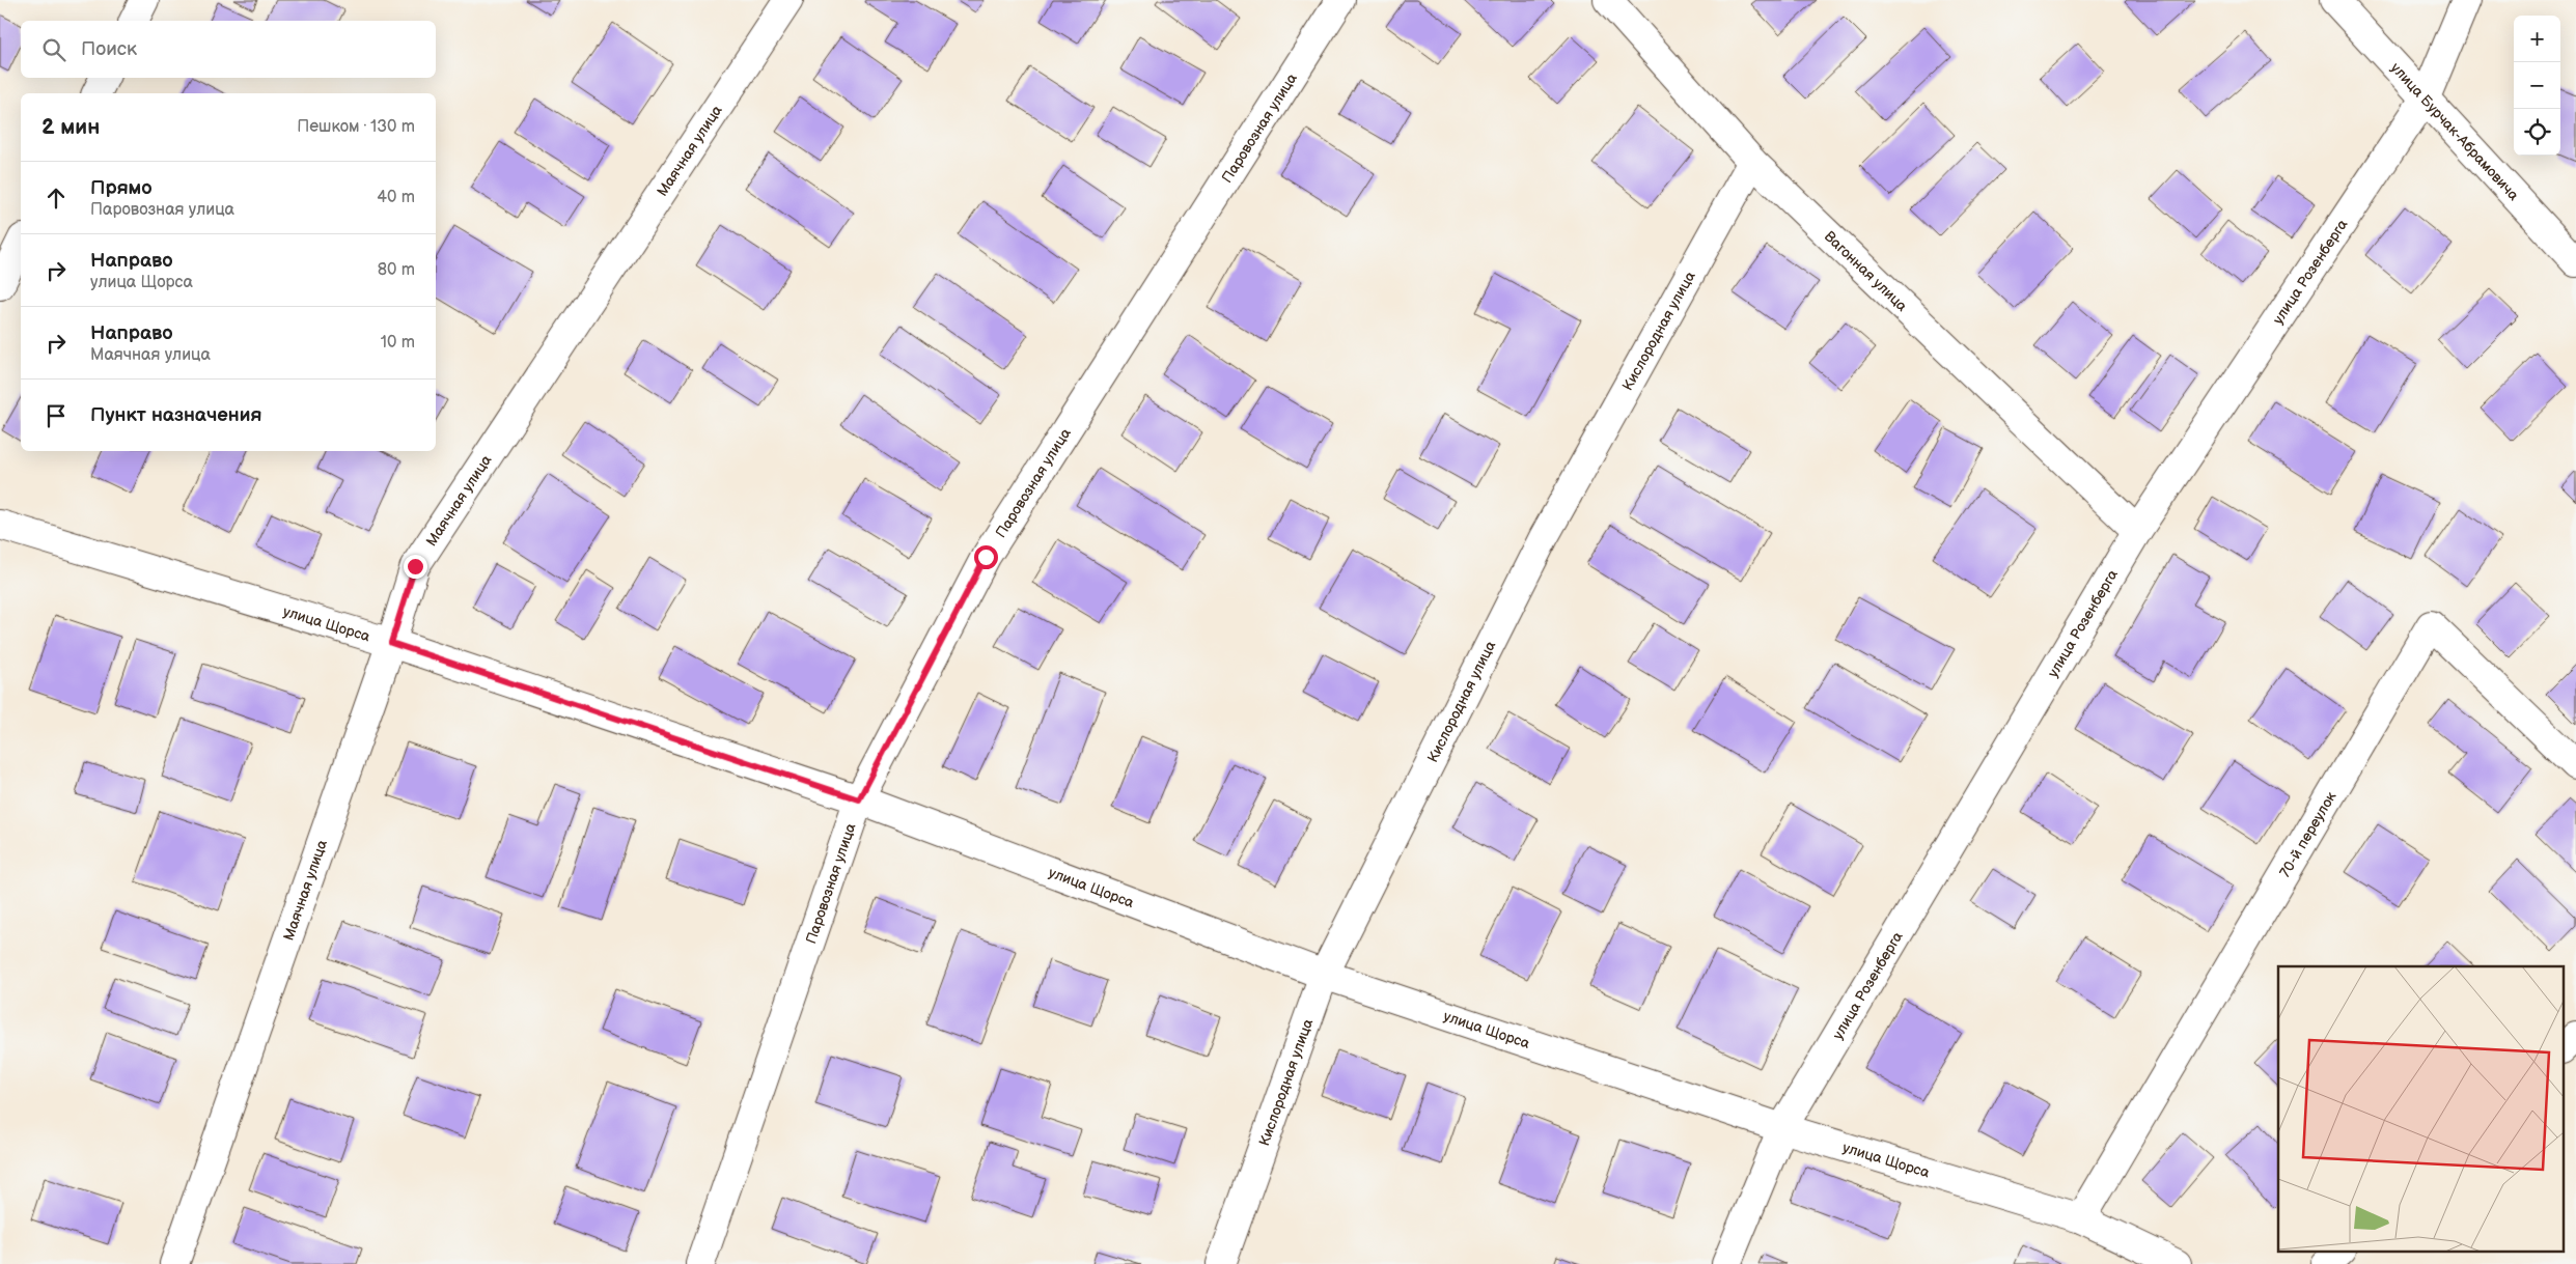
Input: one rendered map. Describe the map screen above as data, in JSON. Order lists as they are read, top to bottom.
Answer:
{
  "streets": {
    "street": [
      "Паровозная улица",
      "улица Бурчак-Абрамовича",
      "Маячная улица",
      "улица Розенберга",
      "Вагонная улица",
      "Кислородная улица",
      "улица Щорса",
      "70-й переулок"
    ]
  },
  "crossings": [
    ["Паровозная улица", "улица Щорса"],
    ["улица Бурчак-Абрамовича", "улица Розенберга"],
    ["Маячная улица", "улица Щорса"],
    ["улица Розенберга", "Вагонная улица"],
    ["улица Розенберга", "улица Щорса"],
    ["Вагонная улица", "Кислородная улица"],
    ["Кислородная улица", "улица Щорса"],
    ["улица Щорса", "70-й переулок"]
  ],
  "page": {
    "map_buttons": ["+", "−"],
    "search": "Поиск",
    "heading": ["2 мин", "Пешком · 130 m"],
    "list": [
      ["Прямо", "Паровозная улица", "40 m"],
      ["Направо", "улица Щорса", "80 m"],
      ["Направо", "Маячная улица", "10 m"],
      "Пункт назначения"
    ]
  }
}
